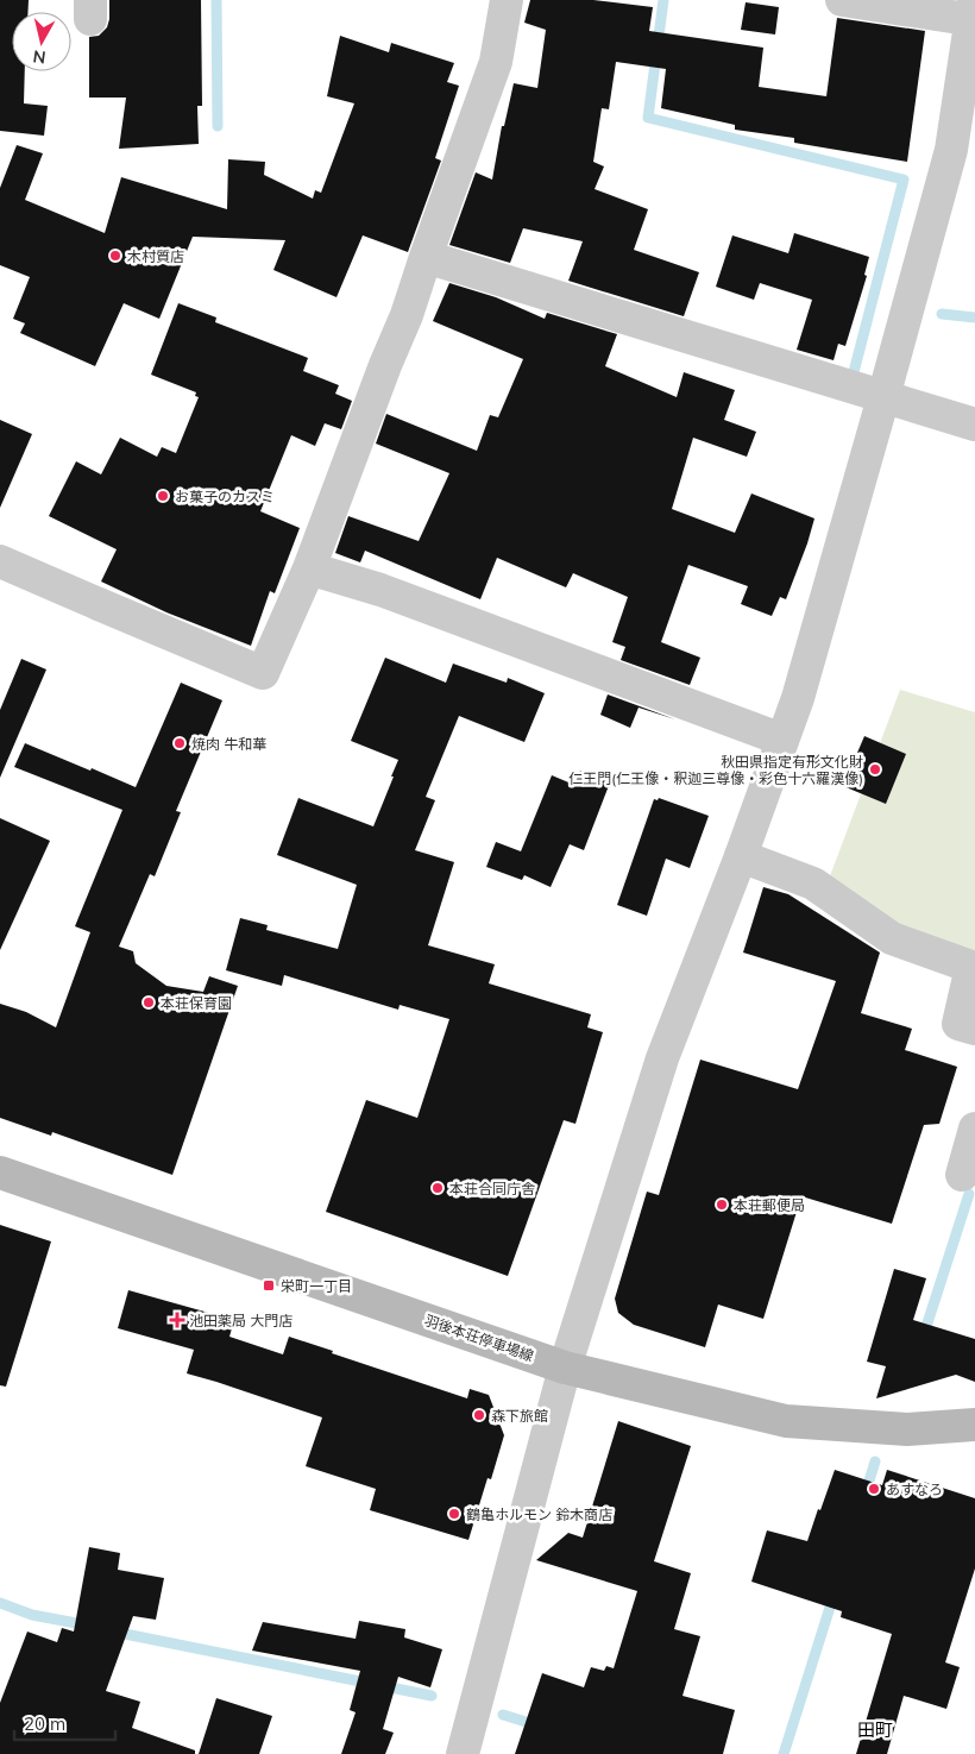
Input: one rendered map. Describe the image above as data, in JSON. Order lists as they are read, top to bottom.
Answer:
{
  "streets": {
    "main road": ["羽後本荘停車場線"]
  },
  "districts": ["田町"],
  "places": {
    "other": [
      "木村質店",
      "お菓子のカスミ",
      "焼肉 牛和華",
      "秋田県指定有形文化財 仁王門(仁王像・釈迦三尊像・彩色十六羅漢像)",
      "本荘保育園",
      "本荘合同庁舎",
      "本荘郵便局",
      "森下旅館",
      "あすなろ",
      "鶴亀ホルモン 鈴木商店"
    ],
    "transit": ["栄町一丁目"],
    "health": ["池田薬局 大門店"]
  },
  "scale_bar": "20 m",
  "north": "bottom"
}
